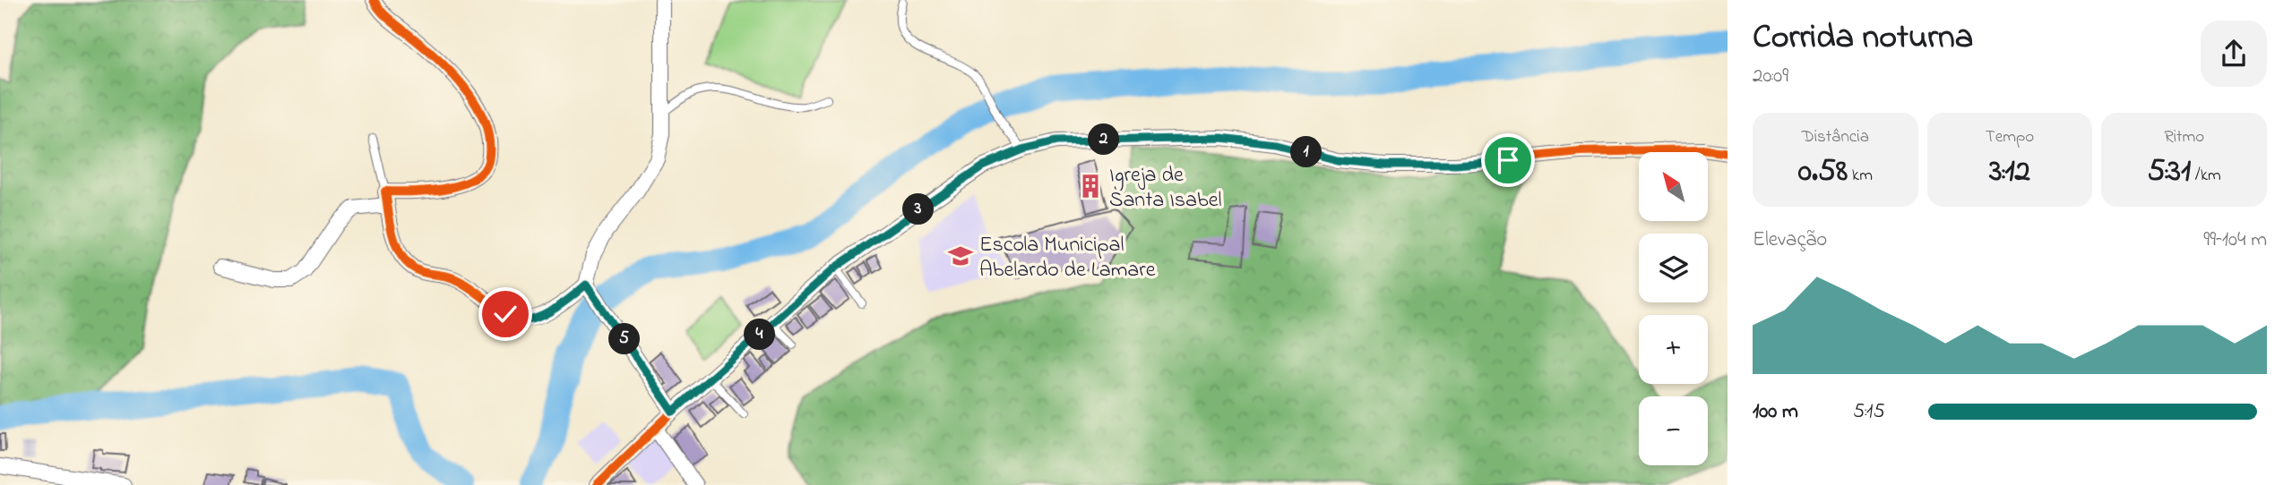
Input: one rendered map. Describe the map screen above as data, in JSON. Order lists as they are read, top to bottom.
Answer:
{
  "places": {
    "building": ["Igreja de Santa Isabel"],
    "school or university": ["Escola Municipal Abelardo de Lamare"]
  },
  "north": "top left",
  "page": {
    "heading": ["Corrida noturna", "20:09"],
    "stats": [
      ["Distância", "0.58 km"],
      ["Tempo", "3:12"],
      ["Ritmo", "5:31 /km"]
    ],
    "pins": [
      "2",
      "1",
      "3",
      "4",
      "5"
    ],
    "map_buttons": ["+", "−"],
    "chart": ["Elevação", "99–104 m"],
    "list": [
      {
        "name": "100 m",
        "note": "5:15"
      }
    ]
  }
}
